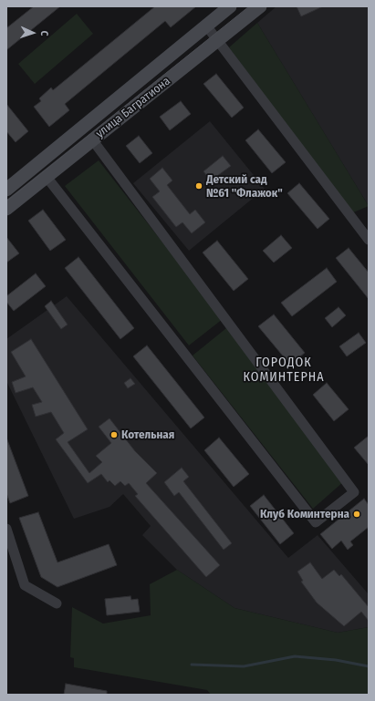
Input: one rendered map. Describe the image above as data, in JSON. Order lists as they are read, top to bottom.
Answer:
{
  "streets": {
    "main road": ["улица Багратиона"]
  },
  "districts": ["ГОРОДОК КОМИНТЕРНА"],
  "places": ["Детский сад №61 \"Флажок\"", "Котельная", "Клуб Коминтерна"],
  "north": "right"
}
